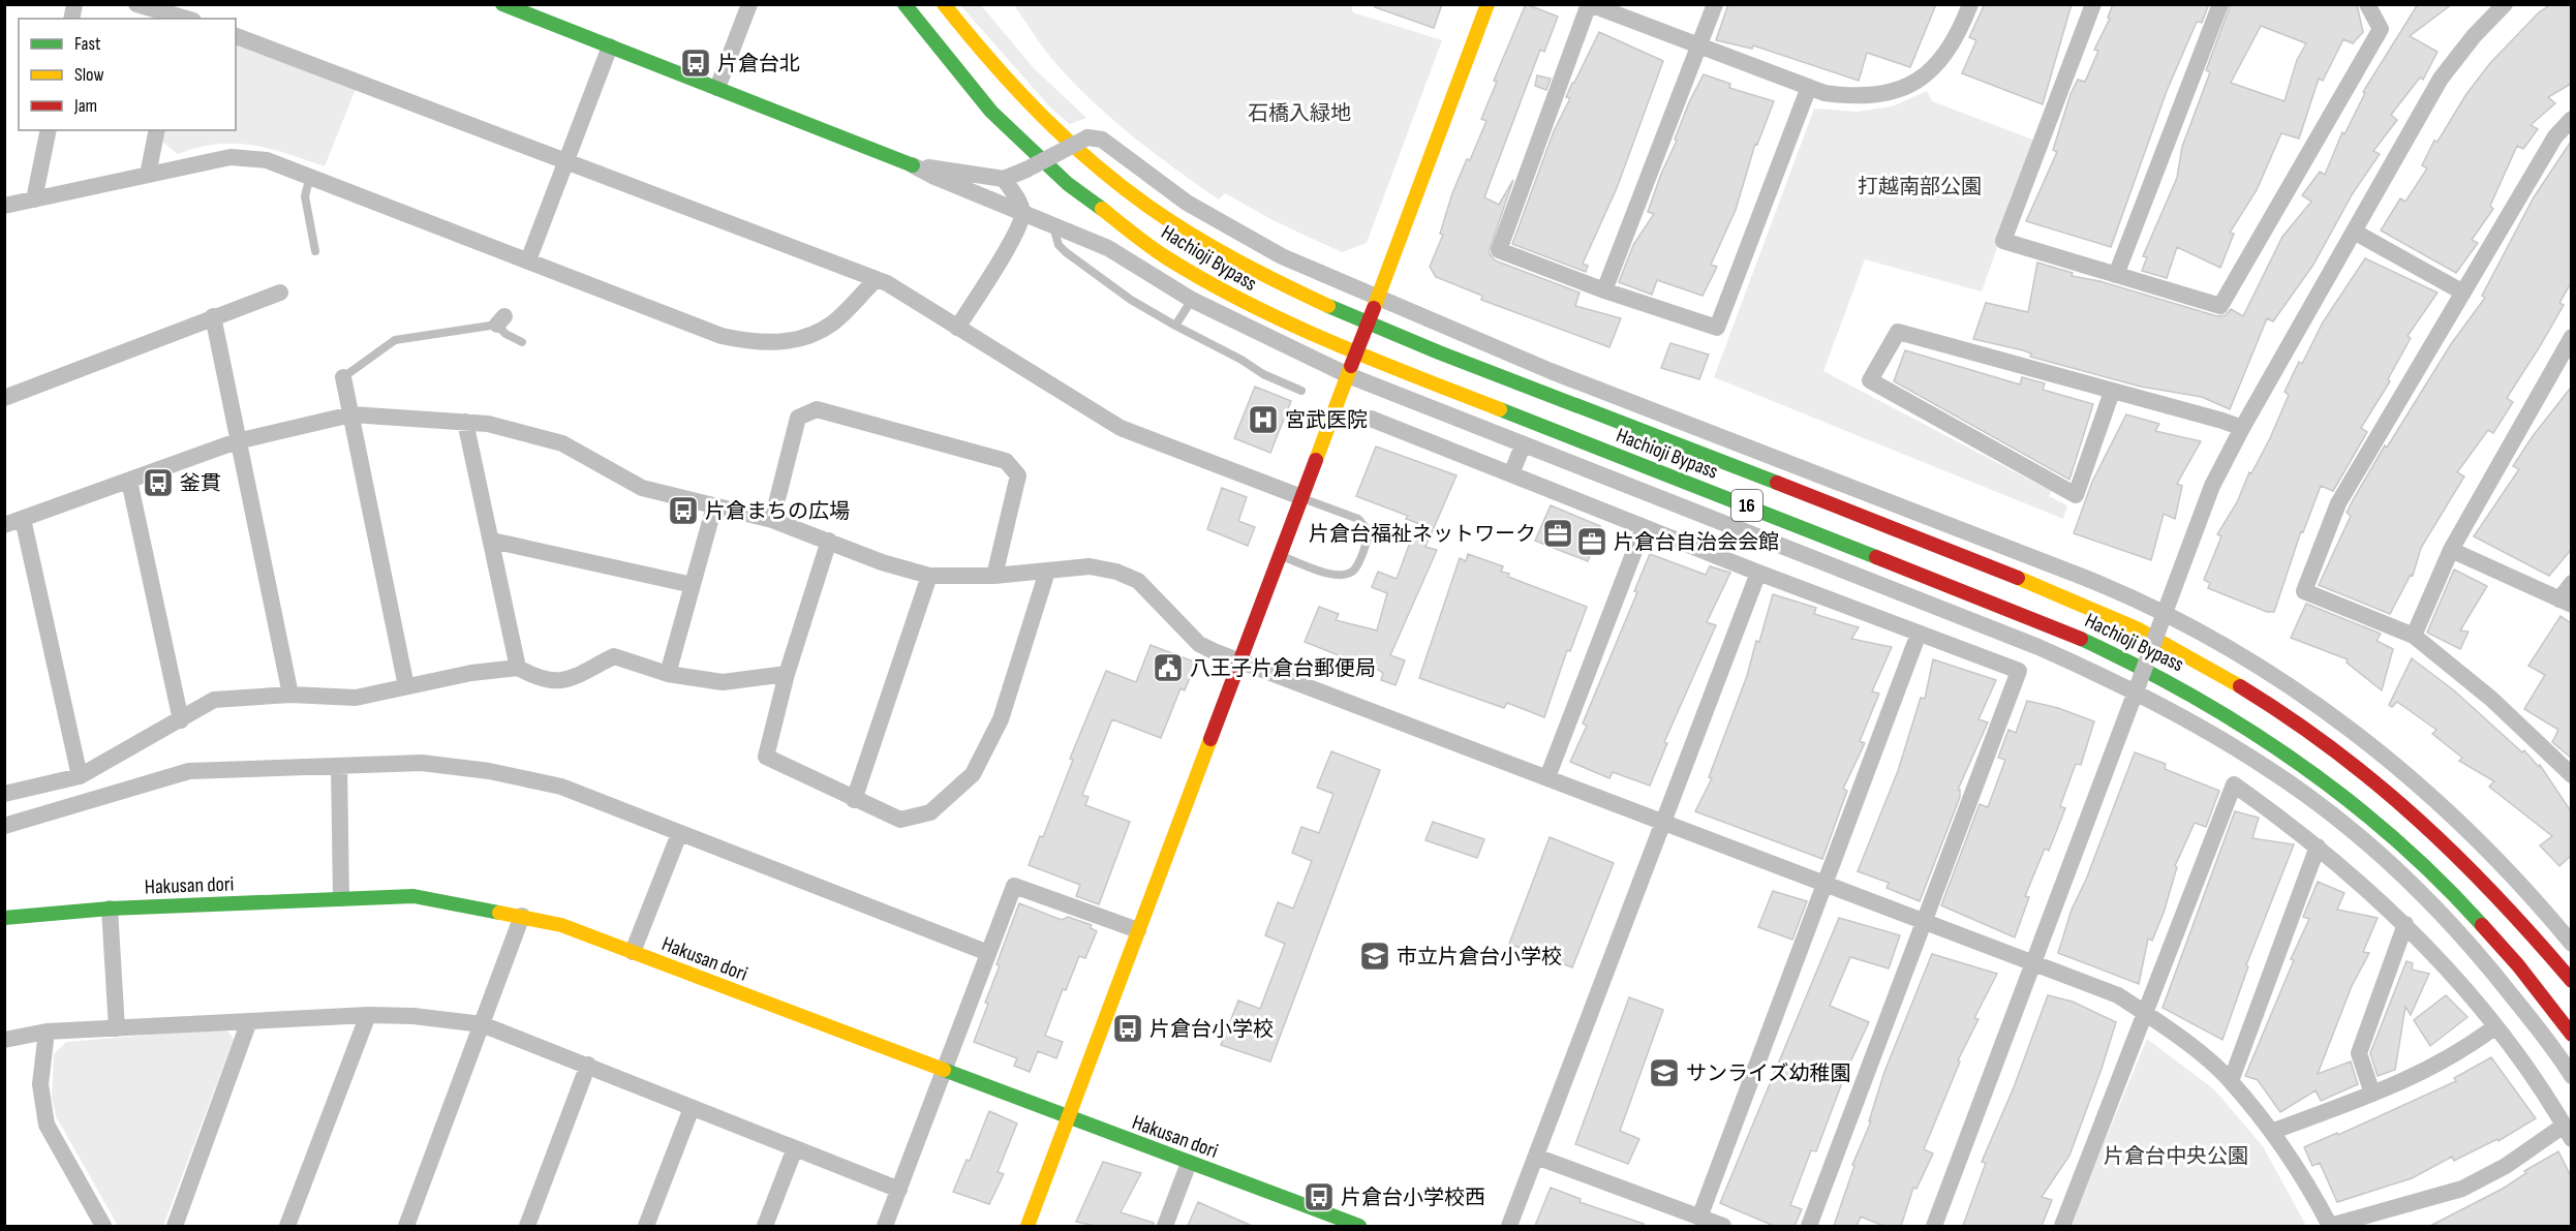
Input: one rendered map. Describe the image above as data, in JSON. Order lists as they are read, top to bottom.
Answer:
{
  "streets": {
    "main road": ["Hachioji Bypass", "16", "Hakusan dori"]
  },
  "parks": ["石橋入緑地", "打越南部公園", "片倉台中央公園"],
  "places": {
    "bus stop": [
      "片倉台北",
      "釜貫",
      "片倉まちの広場",
      "片倉台小学校",
      "片倉台小学校西"
    ],
    "hospital": ["宮武医院"],
    "office": ["片倉台福祉ネットワーク", "片倉台自治会会館"],
    "public building": ["八王子片倉台郵便局"],
    "school or university": ["市立片倉台小学校", "サンライズ幼稚園"]
  },
  "legend": ["Fast", "Slow", "Jam"]
}
